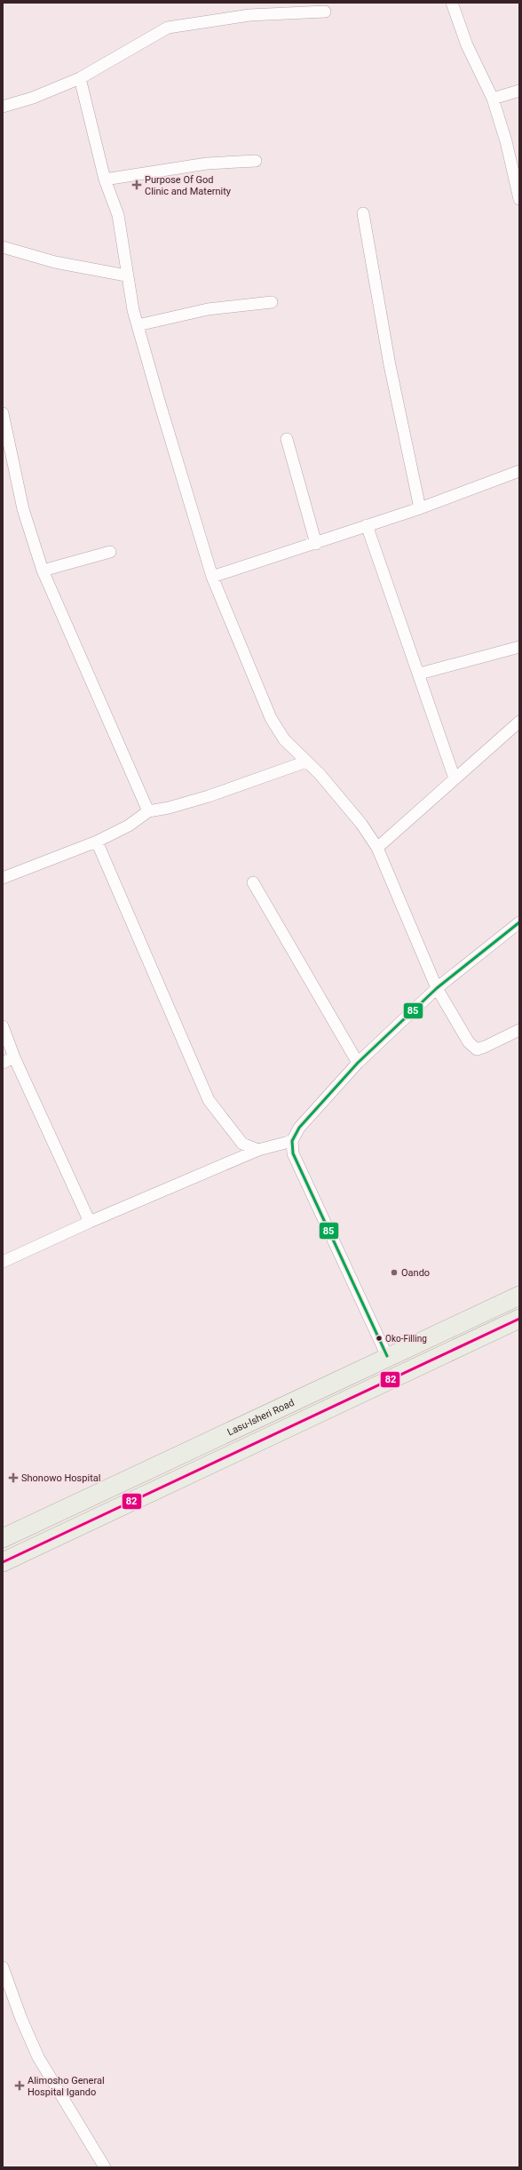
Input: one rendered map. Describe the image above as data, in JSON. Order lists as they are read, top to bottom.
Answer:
{
  "streets": {
    "main road": ["Lasu-Isheri Road"]
  },
  "places": {
    "health": ["Purpose Of God Clinic and Maternity", "Shonowo Hospital", "Alimosho General Hospital Igando"],
    "other": ["Oando", "Oko-Filling"]
  },
  "lines": ["transit line 85", "transit line 82"]
}
